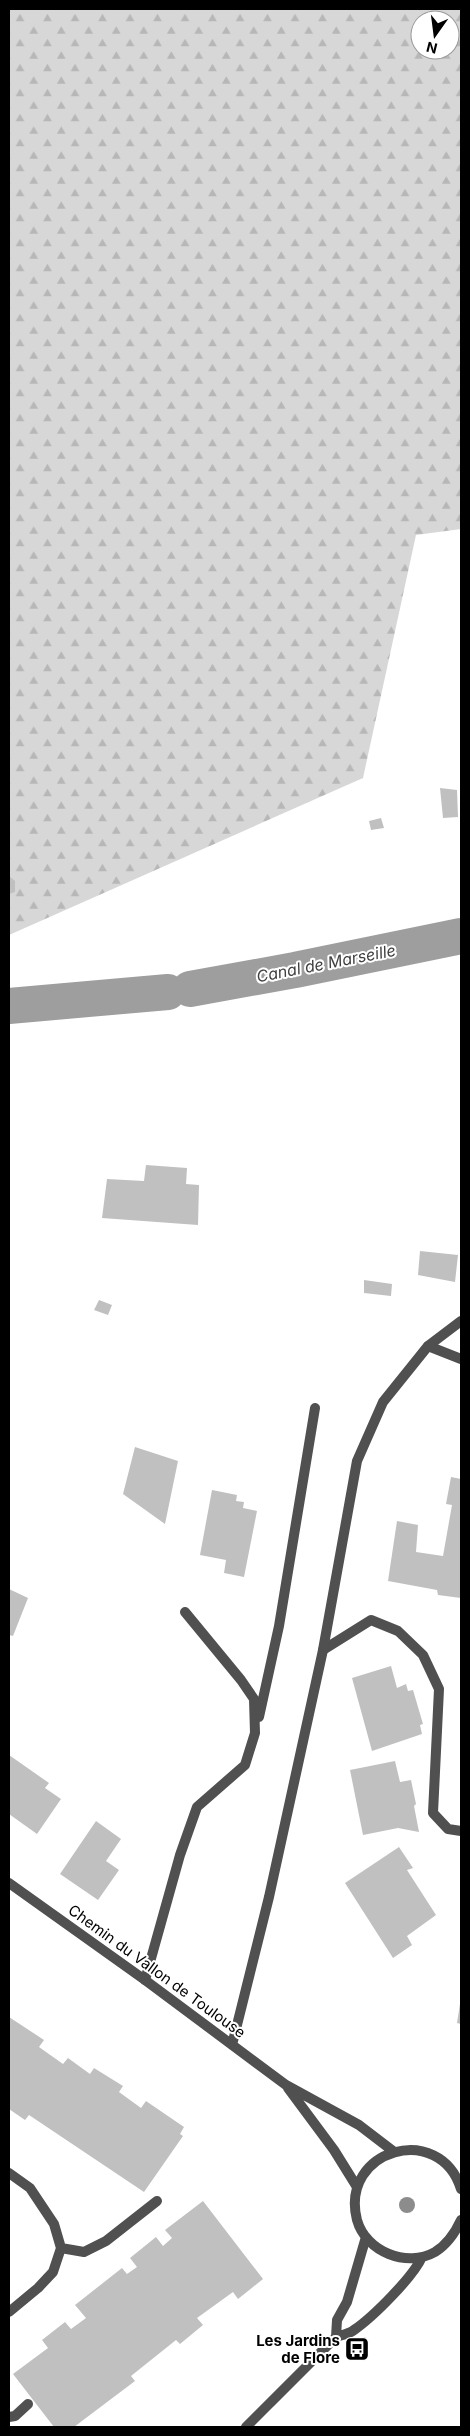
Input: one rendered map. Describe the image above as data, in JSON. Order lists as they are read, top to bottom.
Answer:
{
  "streets": {
    "street": ["Chemin du Vallon de Toulouse"]
  },
  "water": ["Canal de Marseille"],
  "places": {
    "bus stop": ["Les Jardins de Flore"]
  },
  "north": "bottom"
}
